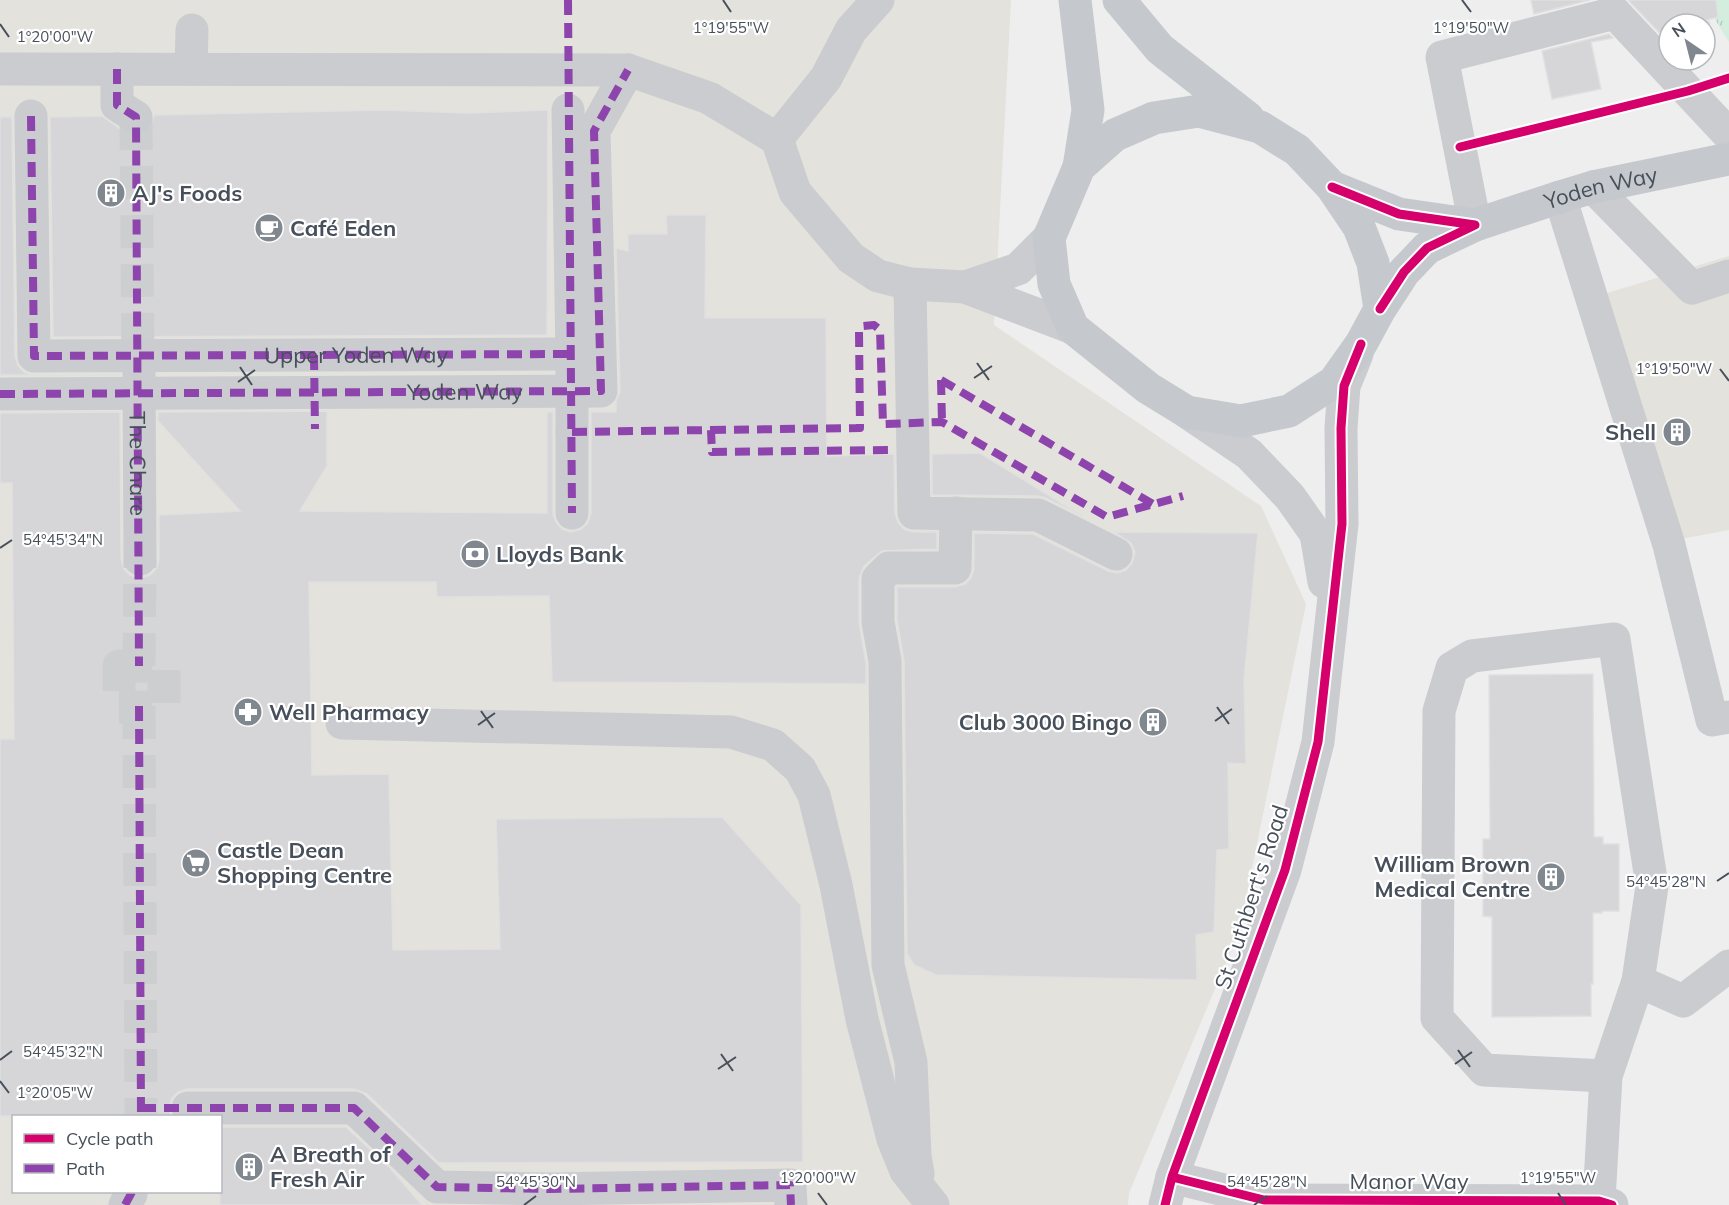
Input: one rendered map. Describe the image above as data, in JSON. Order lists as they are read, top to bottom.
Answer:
{
  "streets": {
    "main road": ["Yoden Way"],
    "street": [
      "Upper Yoden Way",
      "The Chare",
      "St Cuthbert's Road",
      "Manor Way"
    ]
  },
  "crossings": [
    ["Yoden Way", "The Chare"],
    ["Yoden Way", "St Cuthbert's Road"],
    ["St Cuthbert's Road", "Manor Way"]
  ],
  "places": {
    "building": [
      "AJ's Foods",
      "Shell",
      "Club 3000 Bingo",
      "William Brown Medical Centre",
      "A Breath of Fresh Air"
    ],
    "cafe": ["Café Eden"],
    "bank": ["Lloyds Bank"],
    "pharmacy": ["Well Pharmacy"],
    "supermarket": ["Castle Dean Shopping Centre"]
  },
  "legend": ["Cycle path", "Path"],
  "north": "top left",
  "coordinates": [
    "1°19'50\"W",
    "1°19'55\"W",
    "1°20'00\"W",
    "54°45'34\"N",
    "54°45'28\"N",
    "54°45'32\"N",
    "1°20'05\"W",
    "54°45'30\"N"
  ]
}
